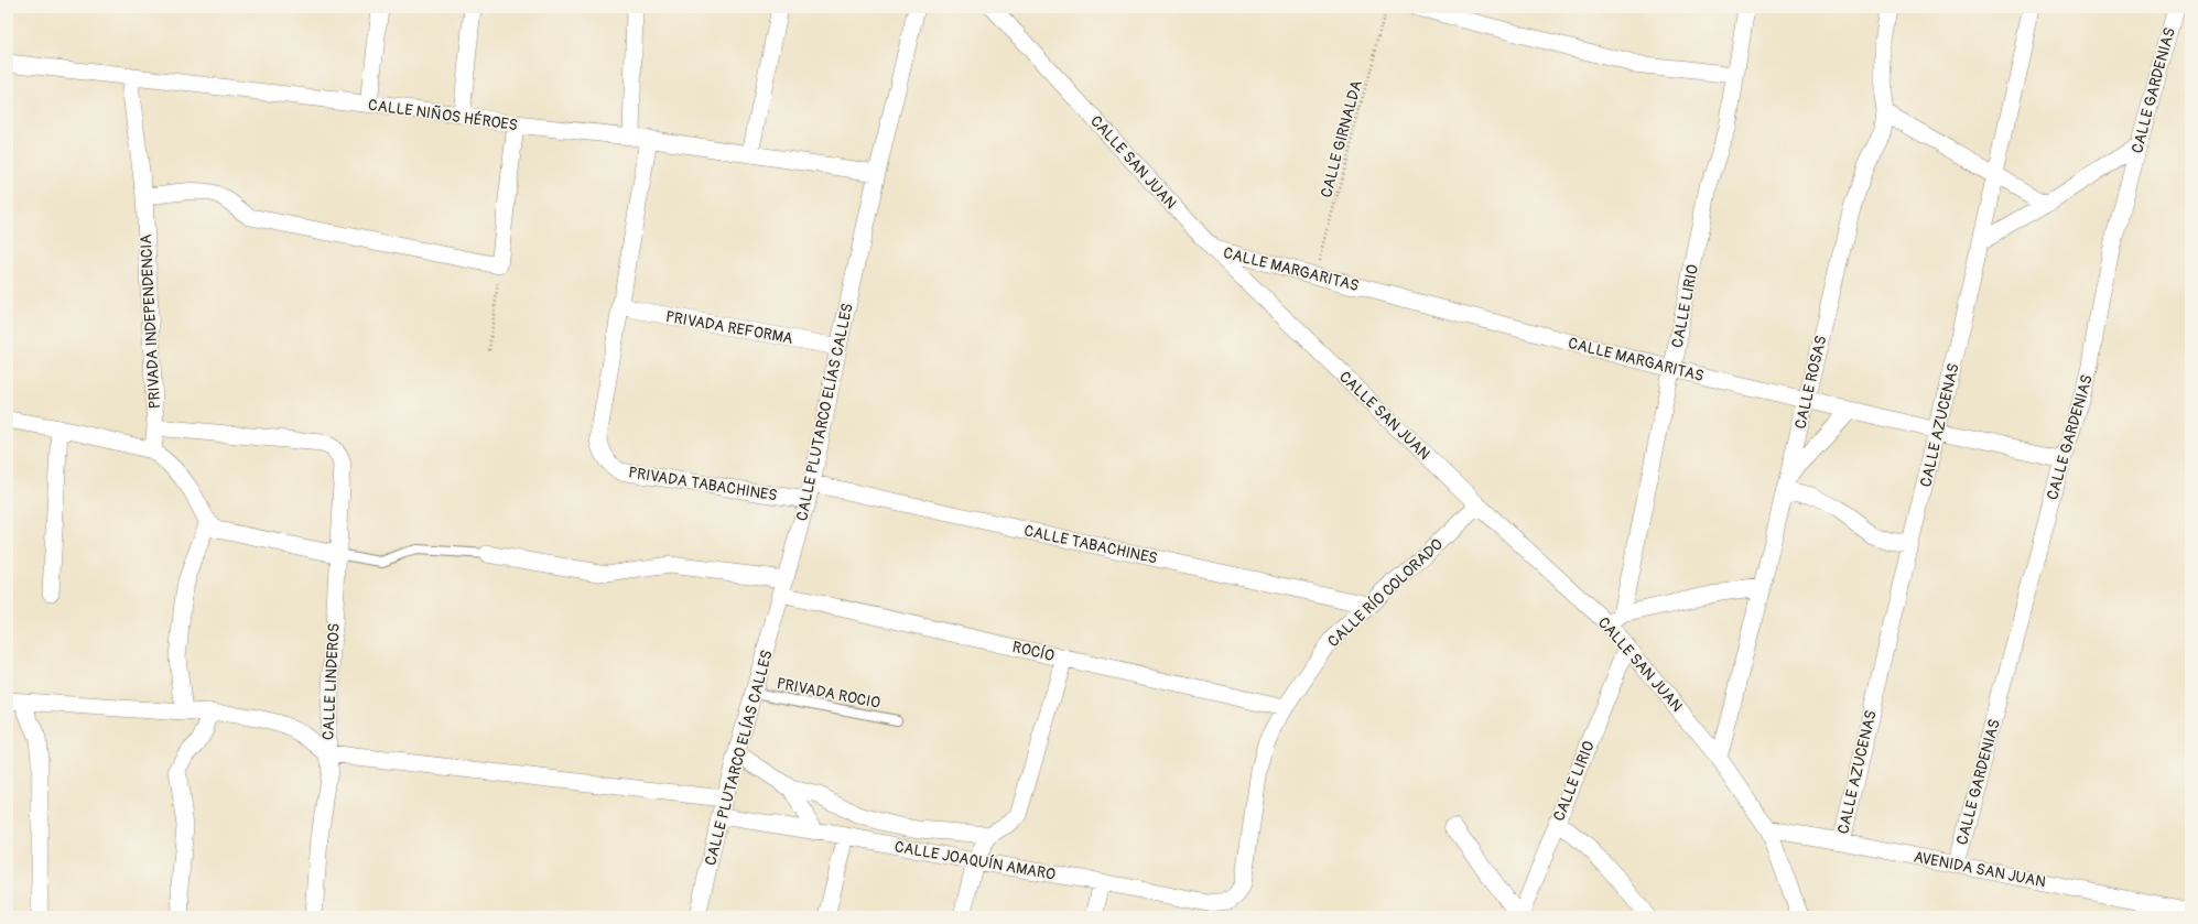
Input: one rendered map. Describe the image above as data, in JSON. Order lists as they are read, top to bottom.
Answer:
{
  "streets": {
    "street": [
      "CALLE GARDENIAS",
      "CALLE NIÑOS HÉROES",
      "CALLE SAN JUAN",
      "CALLE MARGARITAS",
      "CALLE LIRIO",
      "PRIVADA INDEPENDENCIA",
      "PRIVADA REFORMA",
      "CALLE ROSAS",
      "CALLE PLUTARCO ELÍAS CALLES",
      "CALLE AZUCENAS",
      "PRIVADA TABACHINES",
      "CALLE TABACHINES",
      "CALLE RÍO COLORADO",
      "ROCÍO",
      "CALLE LINDEROS",
      "CALLE JOAQUÍN AMARO",
      "AVENIDA SAN JUAN"
    ],
    "lane": ["PRIVADA ROCIO"],
    "path": ["CALLE GIRNALDA"]
  },
  "crossings": [
    ["CALLE GARDENIAS", "CALLE MARGARITAS"],
    ["CALLE GARDENIAS", "AVENIDA SAN JUAN"],
    ["CALLE NIÑOS HÉROES", "PRIVADA INDEPENDENCIA"],
    ["CALLE NIÑOS HÉROES", "CALLE PLUTARCO ELÍAS CALLES"],
    ["CALLE GIRNALDA", "CALLE MARGARITAS"],
    ["CALLE SAN JUAN", "CALLE MARGARITAS"],
    ["CALLE SAN JUAN", "CALLE LIRIO"],
    ["CALLE SAN JUAN", "CALLE ROSAS"],
    ["CALLE SAN JUAN", "CALLE RÍO COLORADO"],
    ["CALLE SAN JUAN", "AVENIDA SAN JUAN"],
    ["CALLE MARGARITAS", "CALLE LIRIO"],
    ["CALLE MARGARITAS", "CALLE ROSAS"],
    ["CALLE MARGARITAS", "CALLE AZUCENAS"],
    ["PRIVADA INDEPENDENCIA", "CALLE LINDEROS"],
    ["PRIVADA REFORMA", "CALLE PLUTARCO ELÍAS CALLES"],
    ["PRIVADA REFORMA", "PRIVADA TABACHINES"],
    ["CALLE PLUTARCO ELÍAS CALLES", "PRIVADA TABACHINES"],
    ["CALLE PLUTARCO ELÍAS CALLES", "CALLE TABACHINES"],
    ["CALLE PLUTARCO ELÍAS CALLES", "ROCÍO"],
    ["CALLE PLUTARCO ELÍAS CALLES", "PRIVADA ROCIO"],
    ["CALLE PLUTARCO ELÍAS CALLES", "CALLE JOAQUÍN AMARO"],
    ["CALLE AZUCENAS", "AVENIDA SAN JUAN"],
    ["CALLE TABACHINES", "CALLE RÍO COLORADO"],
    ["CALLE RÍO COLORADO", "ROCÍO"],
    ["CALLE RÍO COLORADO", "CALLE JOAQUÍN AMARO"]
  ]
}
